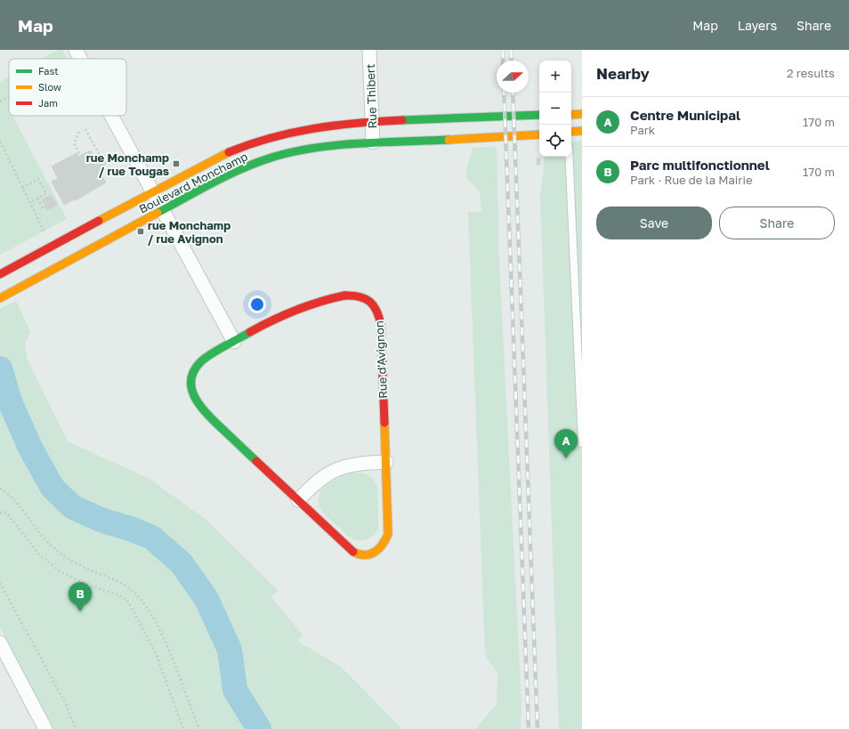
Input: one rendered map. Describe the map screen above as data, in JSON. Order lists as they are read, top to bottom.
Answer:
{
  "streets": {
    "street": ["Rue Thibert", "Boulevard Monchamp", "Rue d'Avignon"]
  },
  "crossings": [
    ["Rue Thibert", "Boulevard Monchamp"]
  ],
  "places": {
    "transit": ["rue Monchamp / rue Tougas", "rue Monchamp / rue Avignon"]
  },
  "legend": ["Fast", "Slow", "Jam"],
  "north": "right",
  "page": {
    "header": "Map",
    "nav": ["Map", "Layers", "Share"],
    "heading": ["Nearby", "2 results"],
    "map_buttons": ["+", "−"],
    "list": [
      {
        "mark": "A",
        "name": "Centre Municipal",
        "note": "Park",
        "value": "170 m"
      },
      {
        "mark": "B",
        "name": "Parc multifonctionnel",
        "note": "Park · Rue de la Mairie",
        "value": "170 m"
      }
    ],
    "buttons": ["Save", "Share"],
    "pins": ["A", "B"]
  }
}
